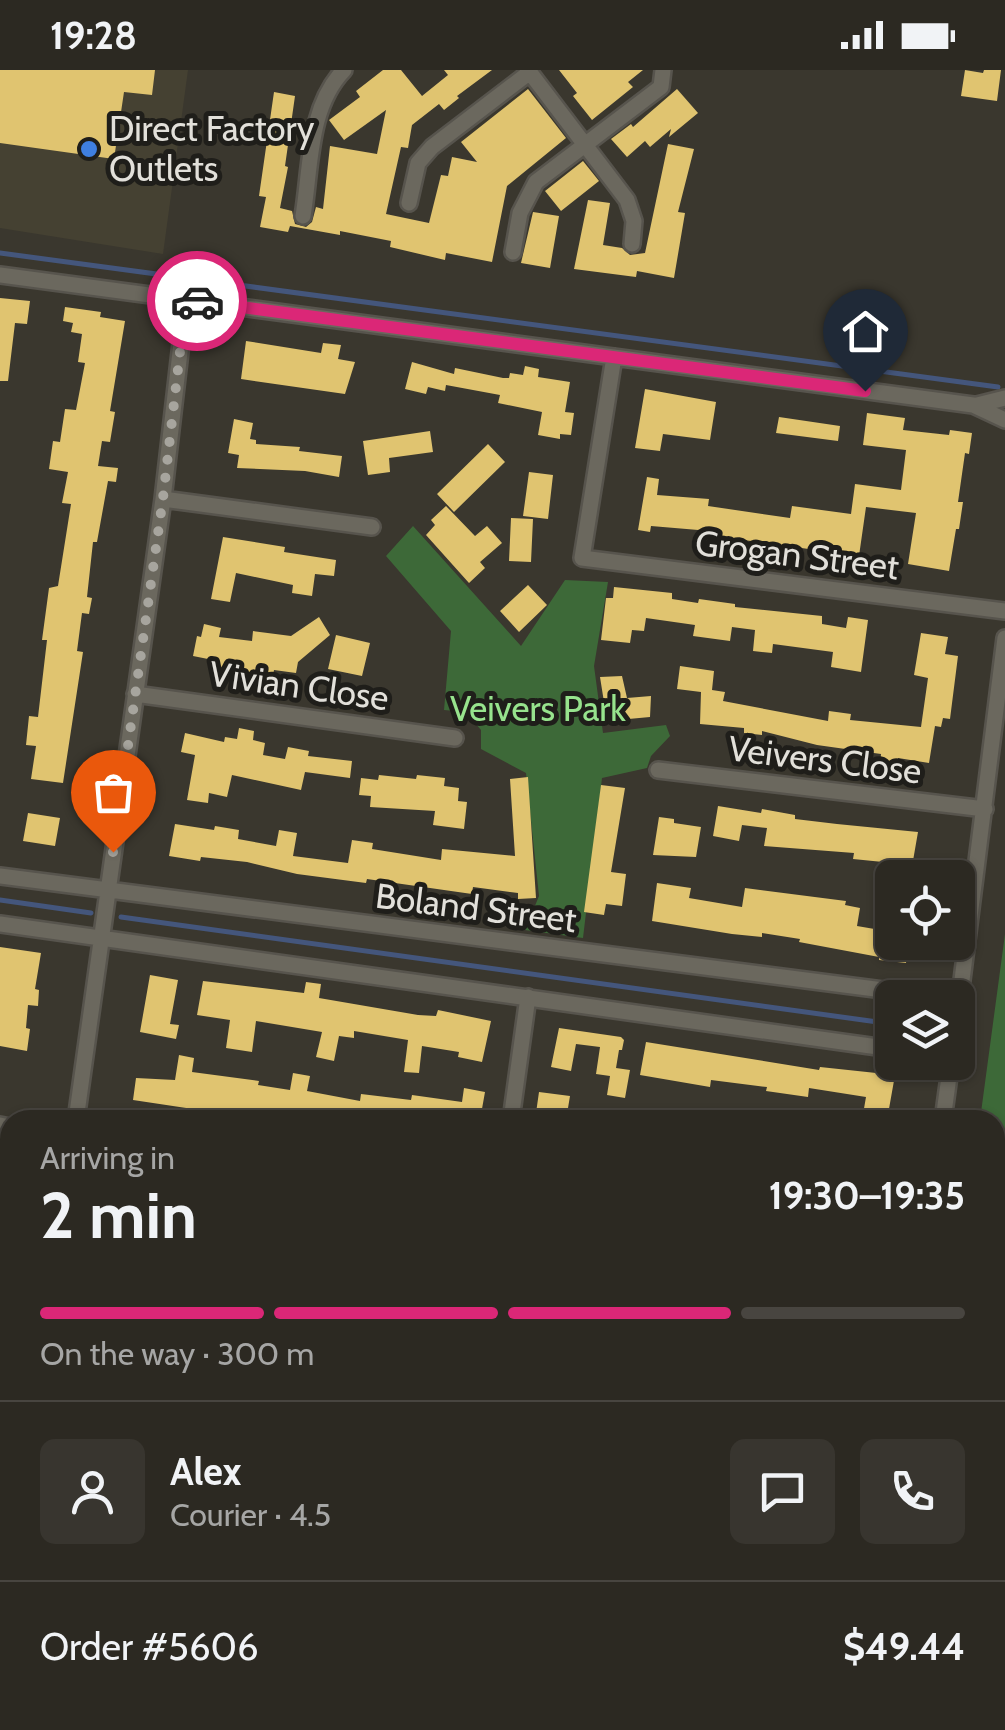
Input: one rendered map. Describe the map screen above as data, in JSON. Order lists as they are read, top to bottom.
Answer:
{
  "streets": {
    "street": [
      "Grogan Street",
      "Vivian Close",
      "Veivers Close",
      "Boland Street"
    ]
  },
  "parks": ["Veivers Park"],
  "places": ["Direct Factory Outlets"],
  "page": {
    "status": "19:28",
    "heading": ["2 min", "Arriving in", "19:30–19:35"],
    "panel": [
      "Alex",
      "Courier · 4.5",
      "Order #5606",
      "$49.44"
    ],
    "bar": "On the way · 300 m"
  }
}
